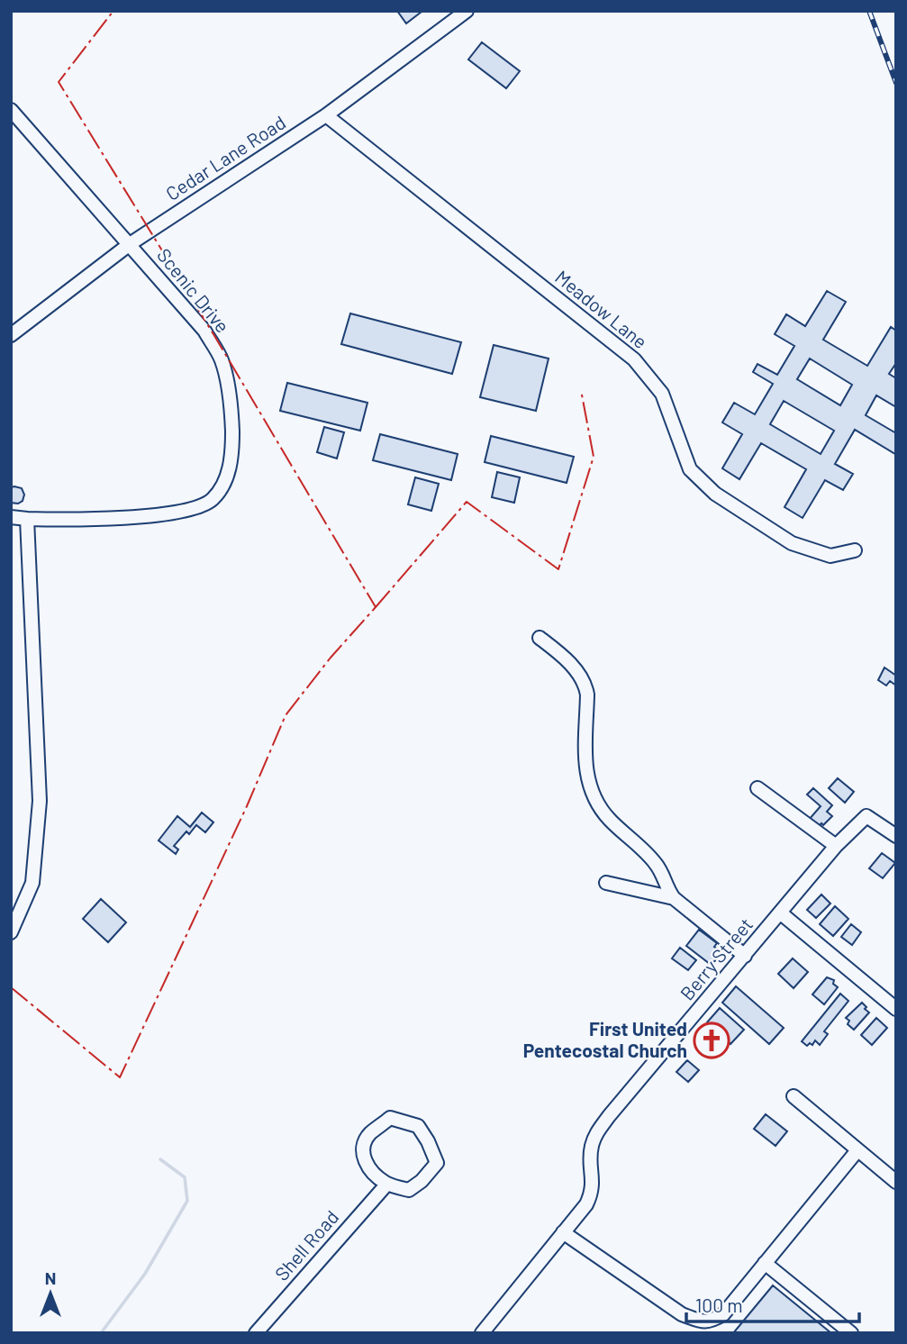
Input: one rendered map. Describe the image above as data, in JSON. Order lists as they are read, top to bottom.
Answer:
{
  "streets": {
    "street": [
      "Cedar Lane Road",
      "Scenic Drive",
      "Meadow Lane",
      "Berry Street",
      "Shell Road"
    ]
  },
  "crossings": [
    ["Cedar Lane Road", "Scenic Drive"],
    ["Cedar Lane Road", "Meadow Lane"]
  ],
  "places": {
    "church": ["First United Pentecostal Church"]
  },
  "scale_bar": "100 m",
  "north": "top"
}
